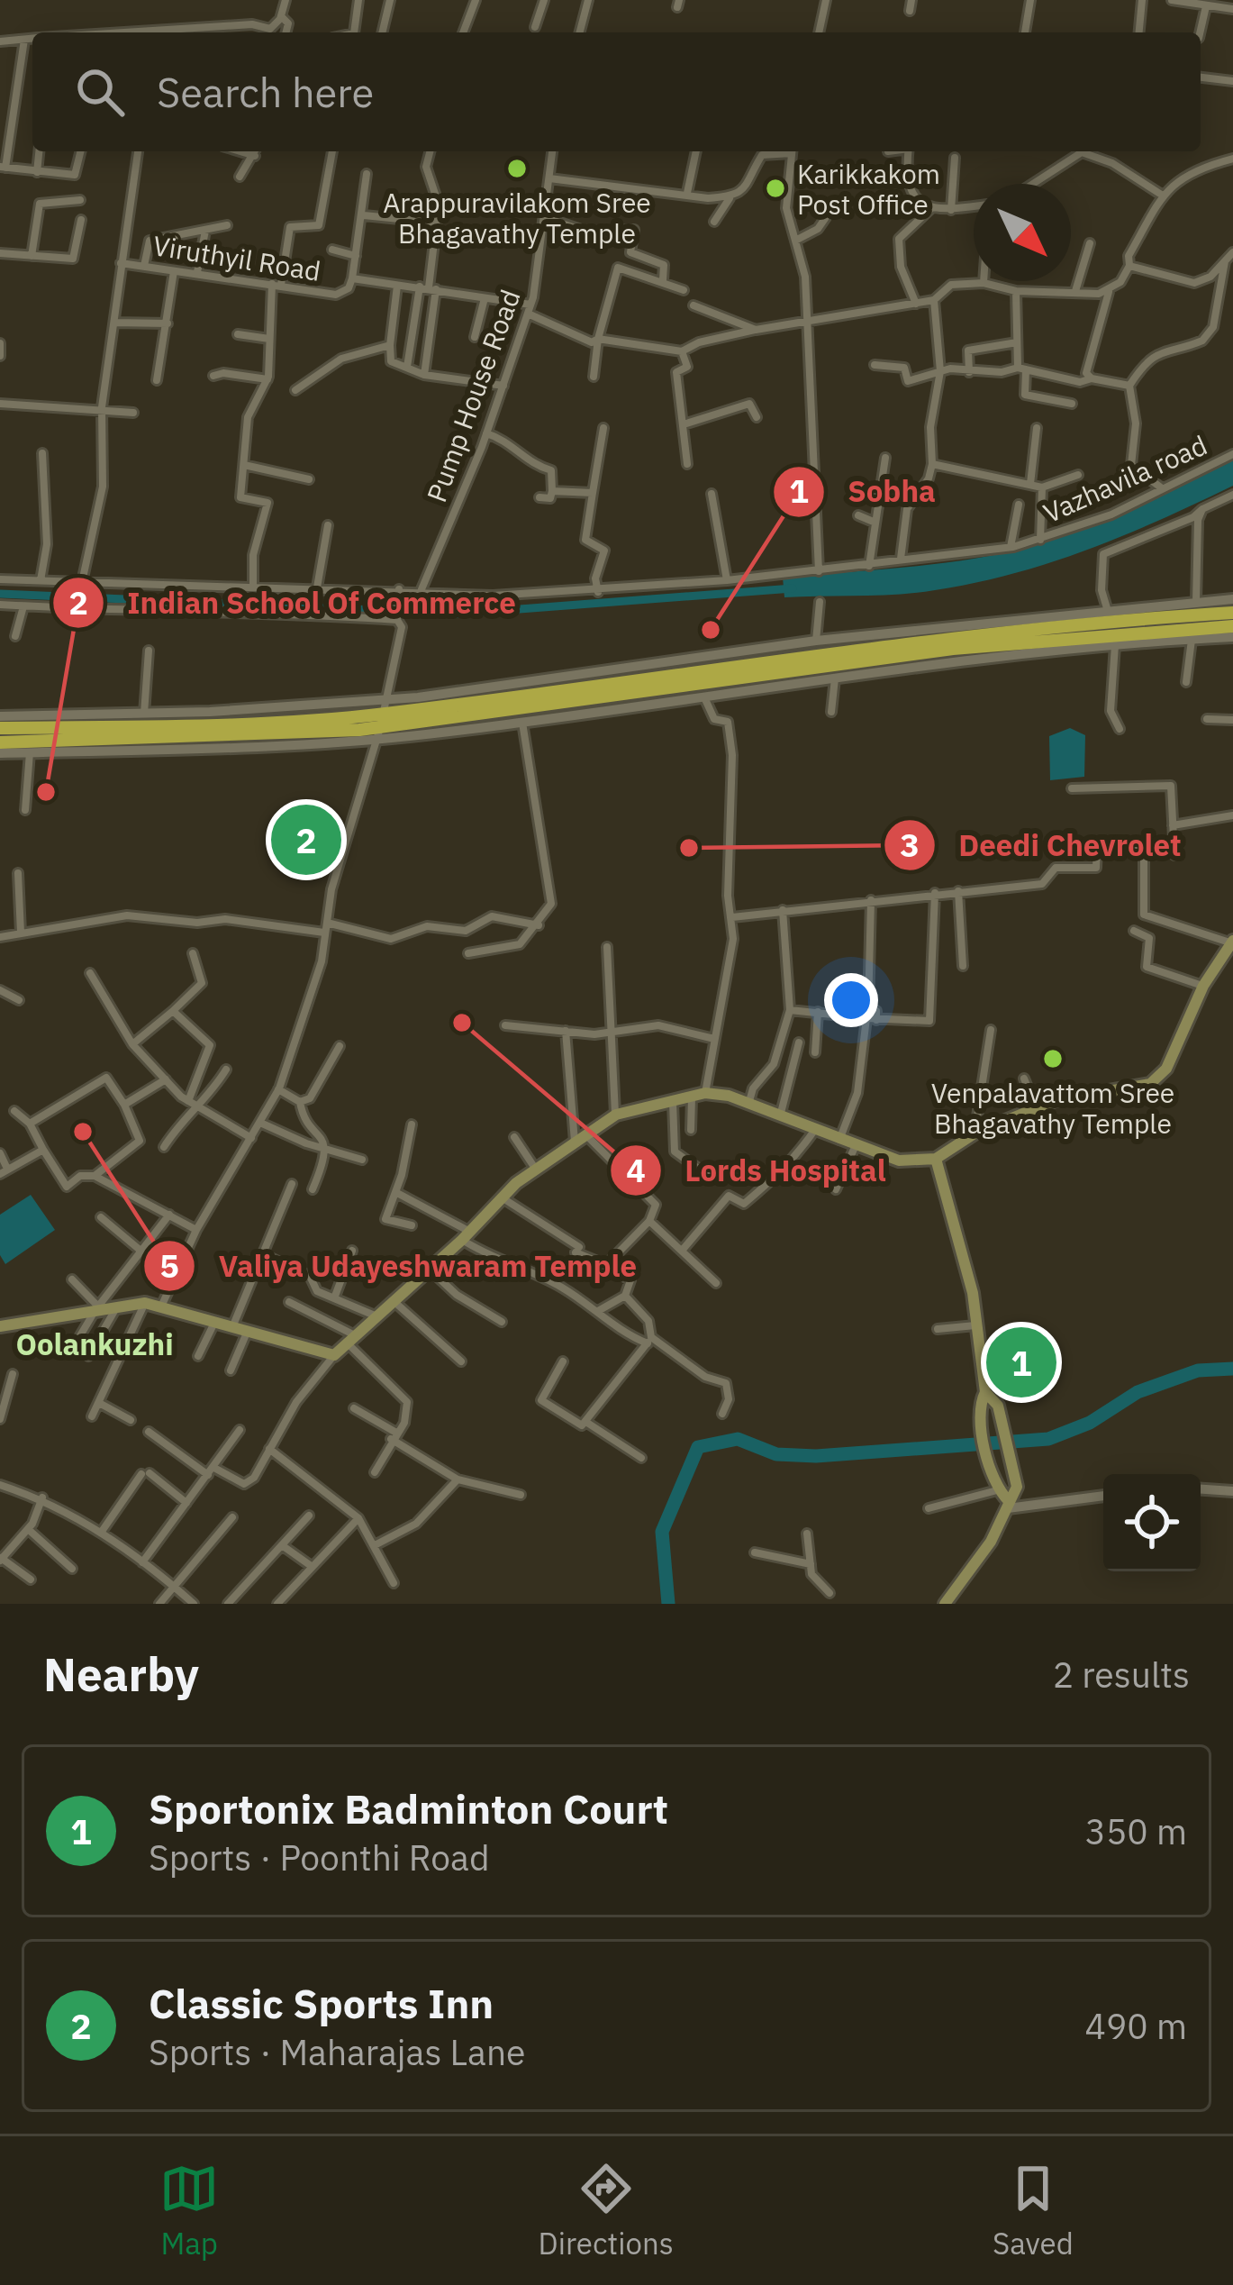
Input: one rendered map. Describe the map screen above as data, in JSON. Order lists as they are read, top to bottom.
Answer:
{
  "streets": {
    "street": ["Viruthyil Road", "Pump House Road", "Vazhavila road"]
  },
  "crossings": [
    ["Viruthyil Road", "Pump House Road"],
    ["Pump House Road", "Vazhavila road"]
  ],
  "districts": ["Oolankuzhi"],
  "places": [
    "Arappuravilakom Sree Bhagavathy Temple",
    "Karikkakom Post Office",
    "Sobha",
    "Indian School Of Commerce",
    "Deedi Chevrolet",
    "Lords Hospital",
    "Venpalavattom Sree Bhagavathy Temple",
    "Valiya Udayeshwaram Temple"
  ],
  "north": "bottom right",
  "page": {
    "search": "Search here",
    "pins": ["2", "1"],
    "heading": ["Nearby", "2 results"],
    "list": [
      {
        "mark": "1",
        "name": "Sportonix Badminton Court",
        "note": "Sports · Poonthi Road",
        "value": "350 m"
      },
      {
        "mark": "2",
        "name": "Classic Sports Inn",
        "note": "Sports · Maharajas Lane",
        "value": "490 m"
      }
    ],
    "nav": ["Map", "Directions", "Saved"]
  }
}
